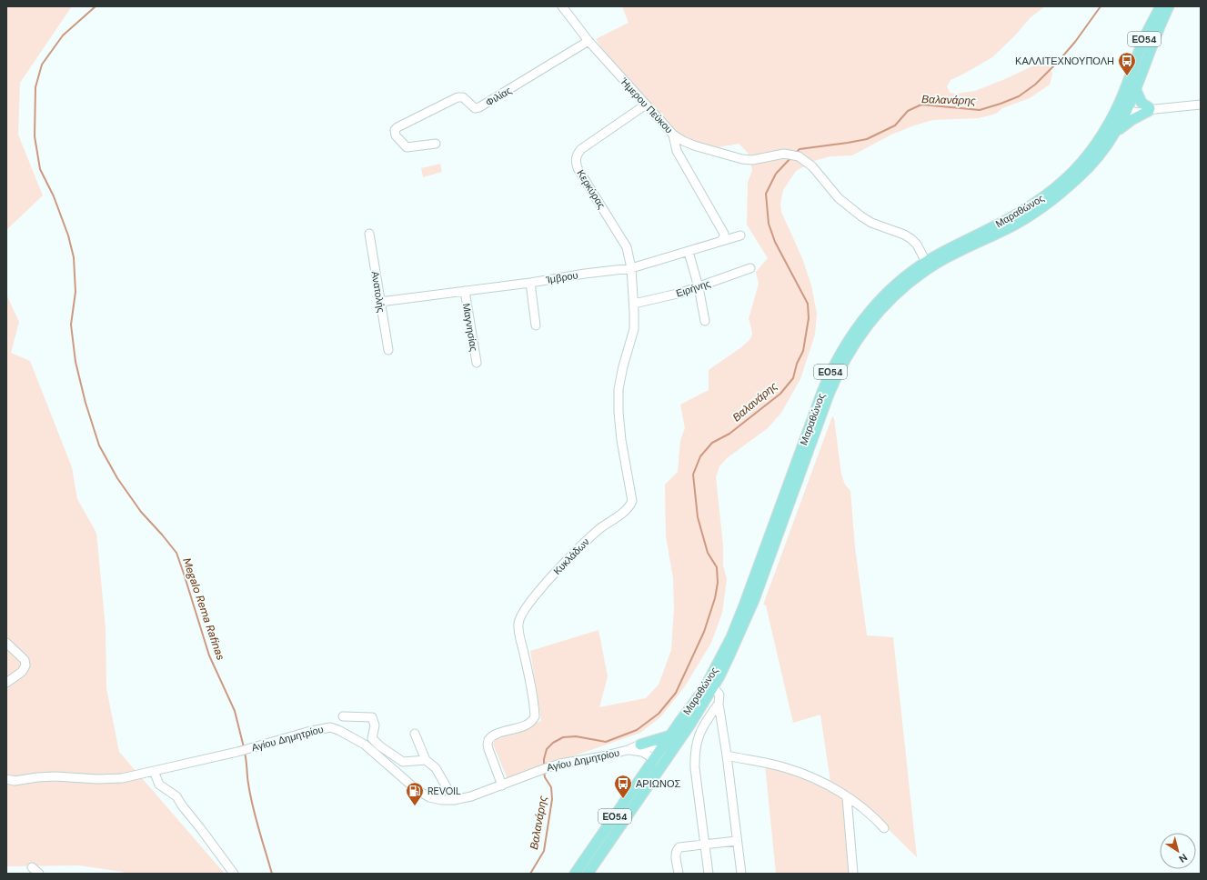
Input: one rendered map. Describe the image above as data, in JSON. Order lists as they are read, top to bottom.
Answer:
{
  "streets": {
    "main road": ["ΕΟ54", "Μαραθώνος"],
    "street": [
      "Φιλίας",
      "Ήμερου Πεύκου",
      "Κερκύρας",
      "Ίμβρου",
      "Ειρήνης",
      "Ανατολής",
      "Μαγνησίας",
      "Κυκλάδων",
      "Αγίου Δημητρίου"
    ]
  },
  "crossings": [
    ["Φιλίας", "Ήμερου Πεύκου"],
    ["Ήμερου Πεύκου", "Κερκύρας"],
    ["Ήμερου Πεύκου", "Μαραθώνος"],
    ["Κερκύρας", "Ίμβρου"],
    ["Κερκύρας", "Ειρήνης"],
    ["Κερκύρας", "Κυκλάδων"],
    ["Μαραθώνος", "Αγίου Δημητρίου"],
    ["Ίμβρου", "Ανατολής"],
    ["Ίμβρου", "Μαγνησίας"],
    ["Ειρήνης", "Κυκλάδων"],
    ["Κυκλάδων", "Αγίου Δημητρίου"]
  ],
  "water": ["Βαλανάρης", "Megalo Rema Rafinas"],
  "places": {
    "bus stop": ["ΚΑΛΛΙΤΕΧΝΟΥΠΟΛΗ", "ΑΡΙΩΝΟΣ"],
    "fuel station": ["REVOIL"]
  },
  "north": "bottom right"
}
